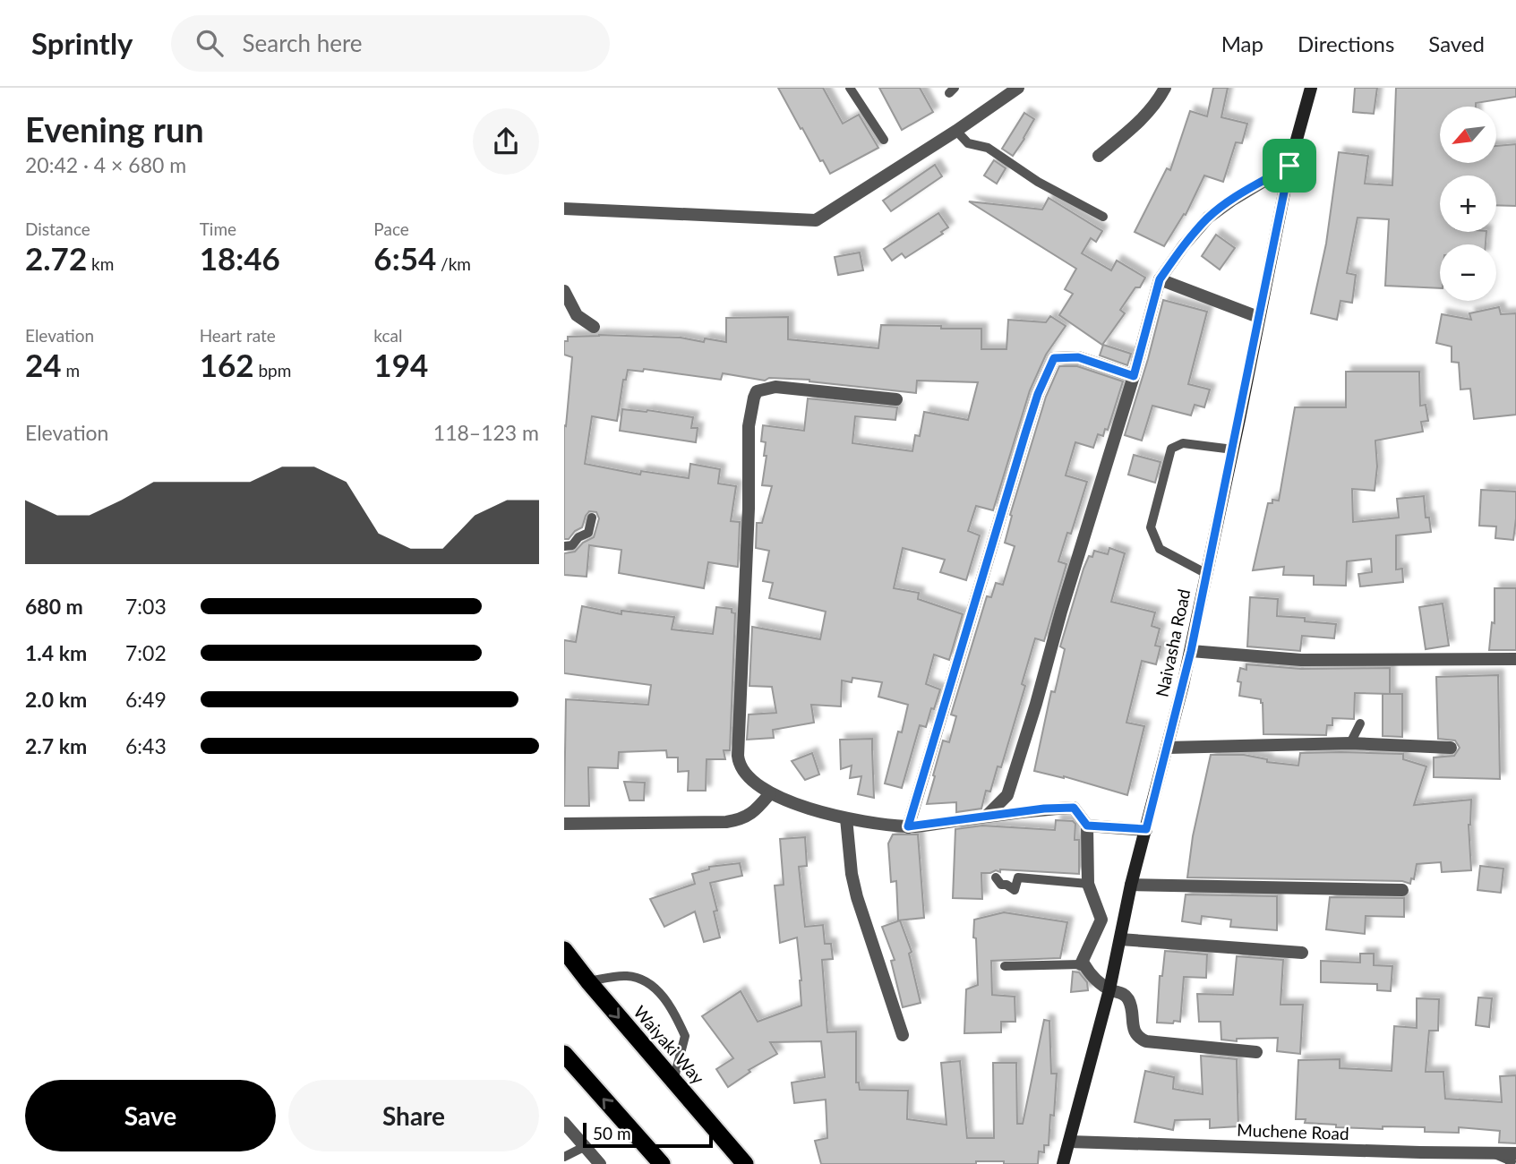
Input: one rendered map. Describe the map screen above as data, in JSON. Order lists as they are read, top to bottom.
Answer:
{
  "streets": {
    "highway": ["Waiyaki Way"],
    "main road": ["Naivasha Road"],
    "street": ["Muchene Road"]
  },
  "crossings": [
    ["Naivasha Road", "Muchene Road"]
  ],
  "scale_bar": "50 m",
  "north": "bottom left",
  "page": {
    "header": "Sprintly",
    "search": "Search here",
    "nav": ["Map", "Directions", "Saved"],
    "heading": ["Evening run", "20:42 · 4 × 680 m"],
    "map_buttons": ["+", "−"],
    "stats": [
      ["Distance", "2.72 km"],
      ["Time", "18:46"],
      ["Pace", "6:54 /km"],
      ["Elevation", "24 m"],
      ["Heart rate", "162 bpm"],
      ["kcal", "194"]
    ],
    "chart": ["Elevation", "118–123 m"],
    "list": [
      {
        "name": "680 m",
        "note": "7:03"
      },
      {
        "name": "1.4 km",
        "note": "7:02"
      },
      {
        "name": "2.0 km",
        "note": "6:49"
      },
      {
        "name": "2.7 km",
        "note": "6:43"
      }
    ],
    "buttons": ["Save", "Share"],
    "scale": "50 m"
  }
}
